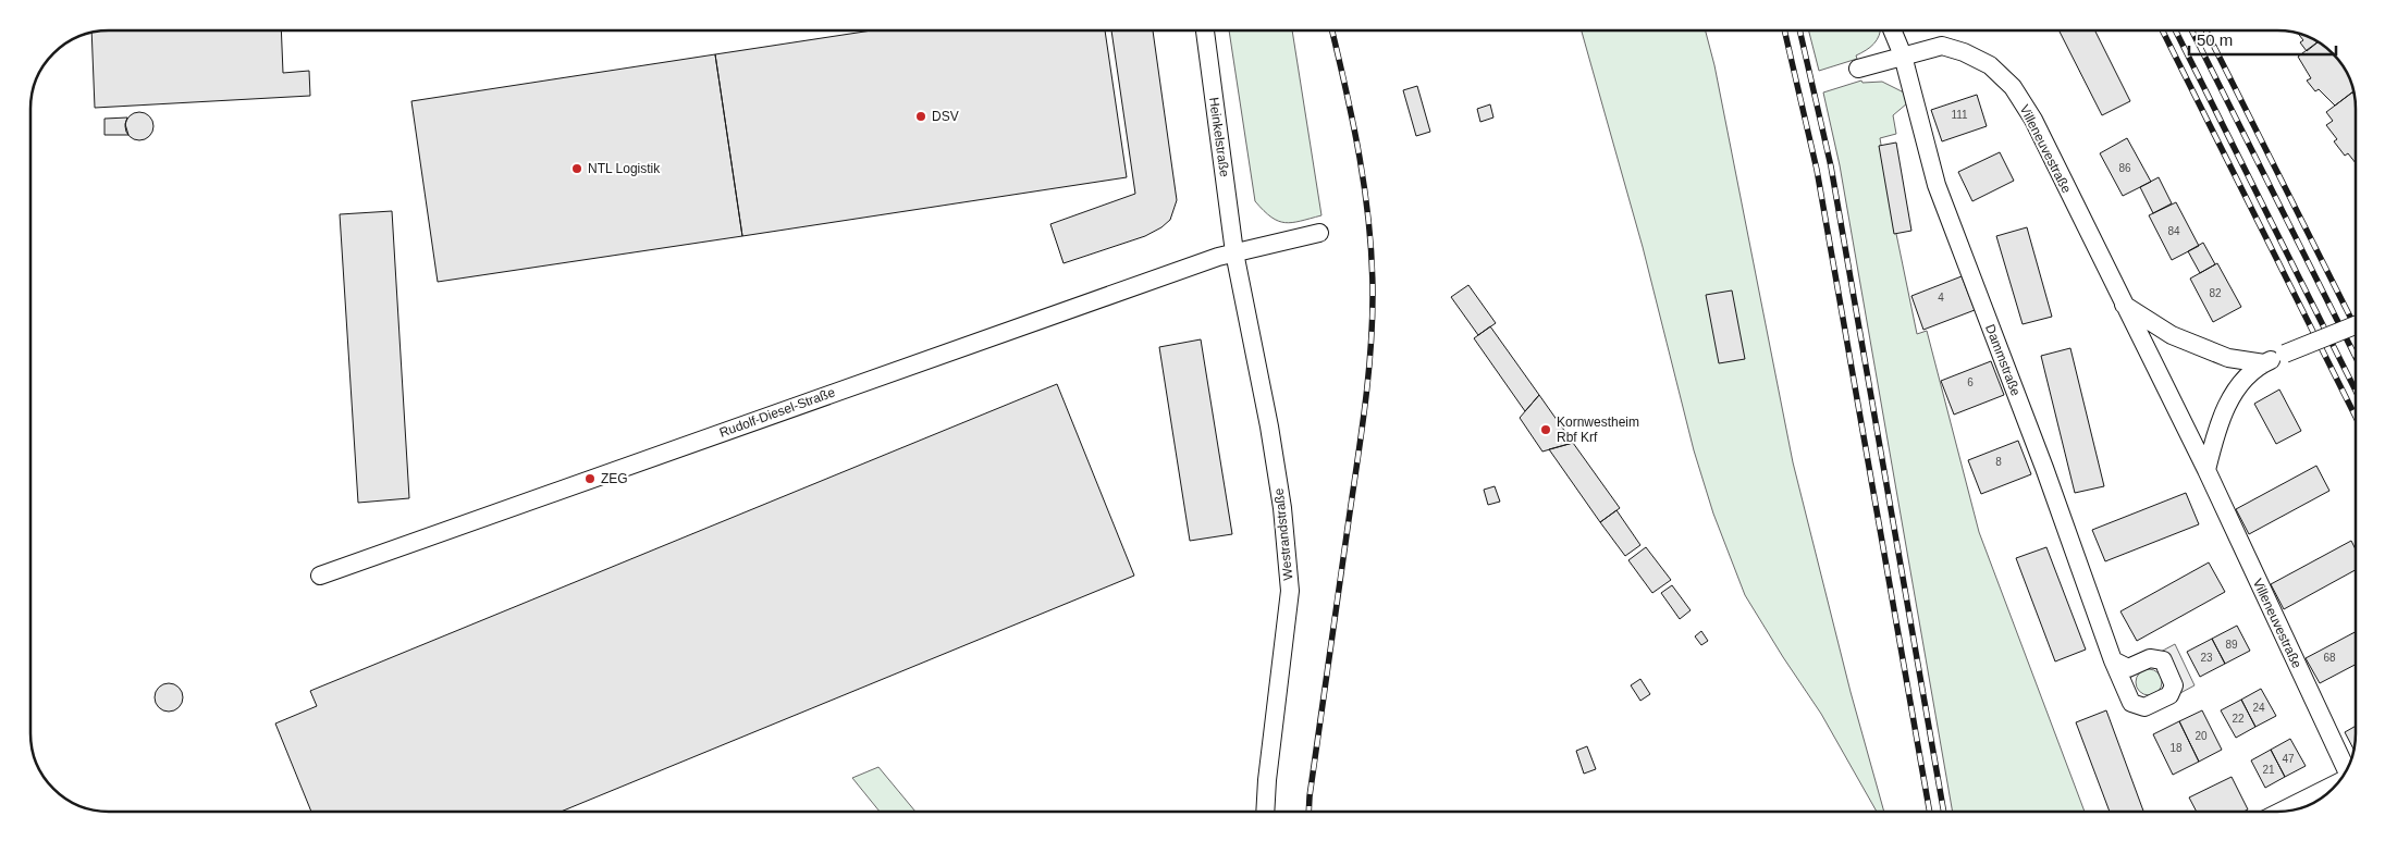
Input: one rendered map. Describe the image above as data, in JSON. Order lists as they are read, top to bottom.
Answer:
{
  "streets": {
    "street": [
      "Heinkelstraße",
      "Villeneuvestraße",
      "Dammstraße",
      "Rudolf-Diesel-Straße",
      "Westrandstraße"
    ]
  },
  "crossings": [
    ["Heinkelstraße", "Rudolf-Diesel-Straße"],
    ["Heinkelstraße", "Westrandstraße"],
    ["Villeneuvestraße", "Dammstraße"],
    ["Rudolf-Diesel-Straße", "Westrandstraße"]
  ],
  "places": [
    "DSV",
    "NTL Logistik",
    "Kornwestheim Rbf Krf",
    "ZEG"
  ],
  "house_numbers": [
    "111",
    "86",
    "84",
    "82",
    "4",
    "6",
    "8",
    "89",
    "23",
    "68",
    "24",
    "22",
    "20",
    "18",
    "47",
    "21"
  ],
  "scale_bar": "50 m"
}
